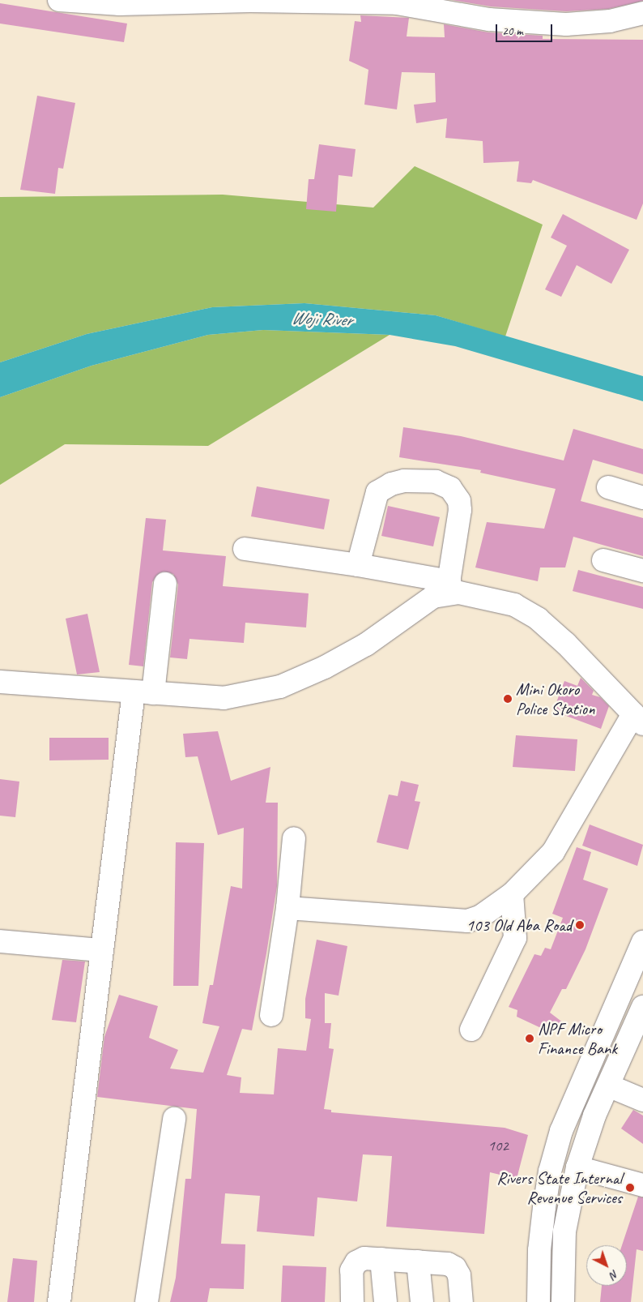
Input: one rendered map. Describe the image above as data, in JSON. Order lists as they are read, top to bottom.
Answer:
{
  "water": ["Woji River"],
  "places": [
    "Mini Okoro Police Station",
    "103 Old Aba Road",
    "NPF Micro Finance Bank",
    "Rivers State Internal Revenue Services"
  ],
  "house_numbers": ["102"],
  "scale_bar": "20 m",
  "north": "bottom right"
}
